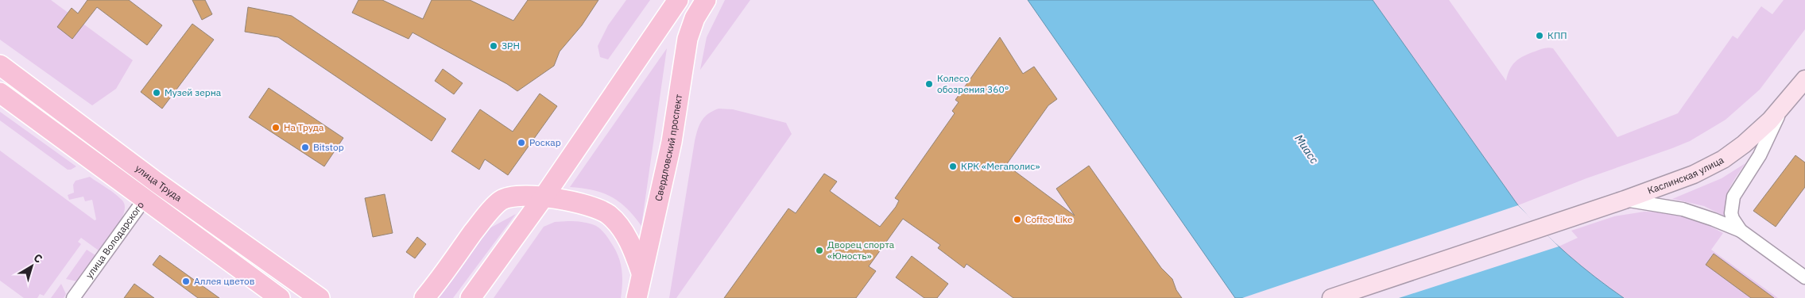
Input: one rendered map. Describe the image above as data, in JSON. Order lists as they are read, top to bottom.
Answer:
{
  "streets": {
    "main road": ["Свердловский проспект", "Каслинская улица", "улица Труда"],
    "street": ["улица Володарского"]
  },
  "crossings": [
    ["улица Труда", "улица Володарского"]
  ],
  "water": ["Миасс"],
  "places": [
    "КПП",
    "ЗРН",
    "Колесо обозрения 360°",
    "Музей зерна",
    "На Труда",
    "Роскар",
    "Bitstop",
    "КРК «Мегаполис»",
    "Coffee Like",
    "Дворец спорта «Юность»",
    "Аллея цветов"
  ],
  "north": "top right"
}
